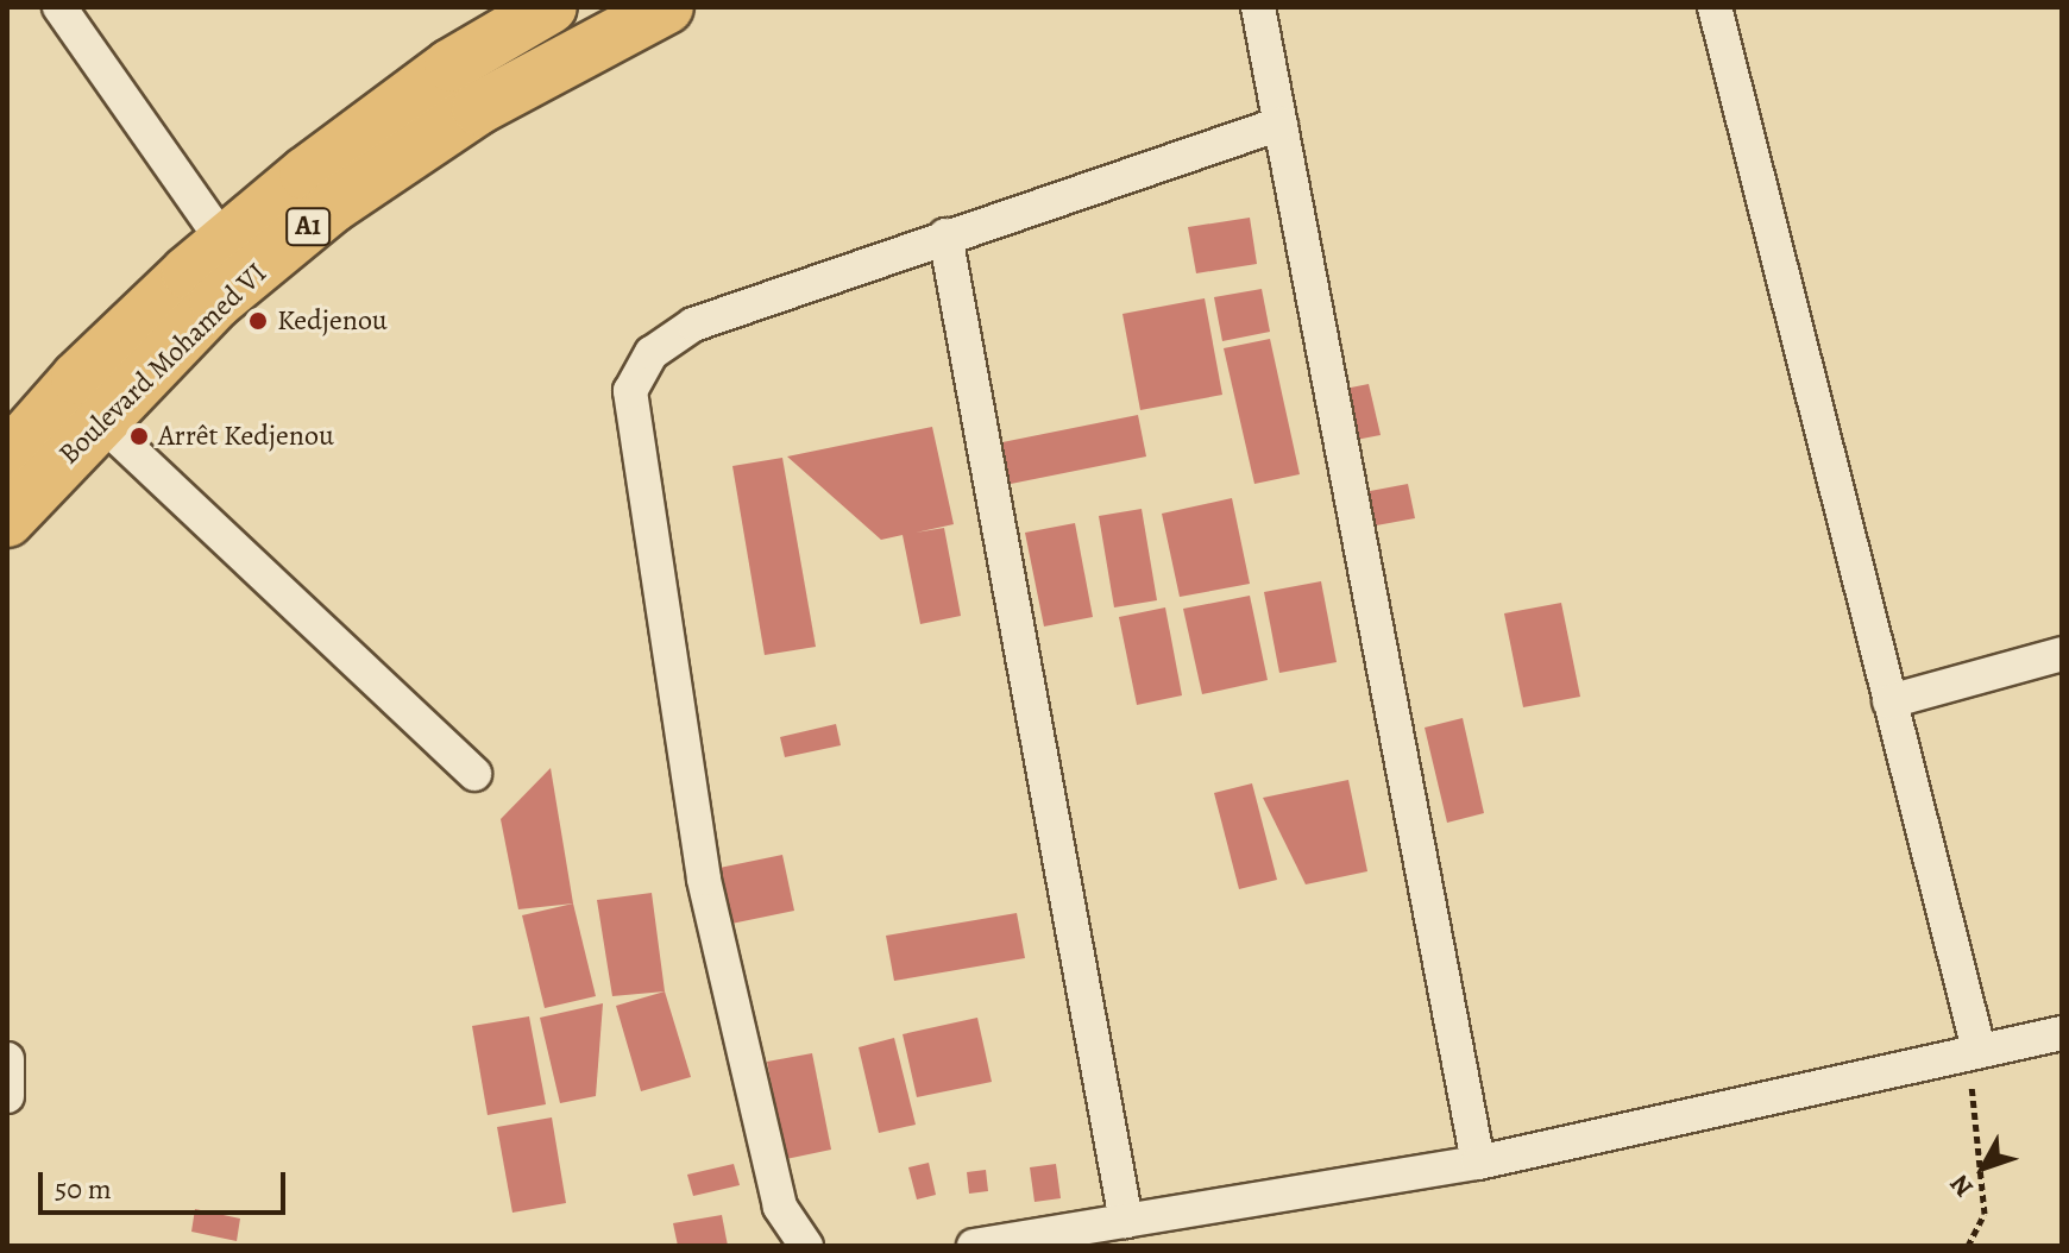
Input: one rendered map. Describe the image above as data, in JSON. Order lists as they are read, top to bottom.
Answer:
{
  "streets": {
    "main road": ["A1", "Boulevard Mohamed VI"]
  },
  "places": ["Kedjenou", "Arrêt Kedjenou"],
  "scale_bar": "50 m",
  "north": "bottom left"
}
